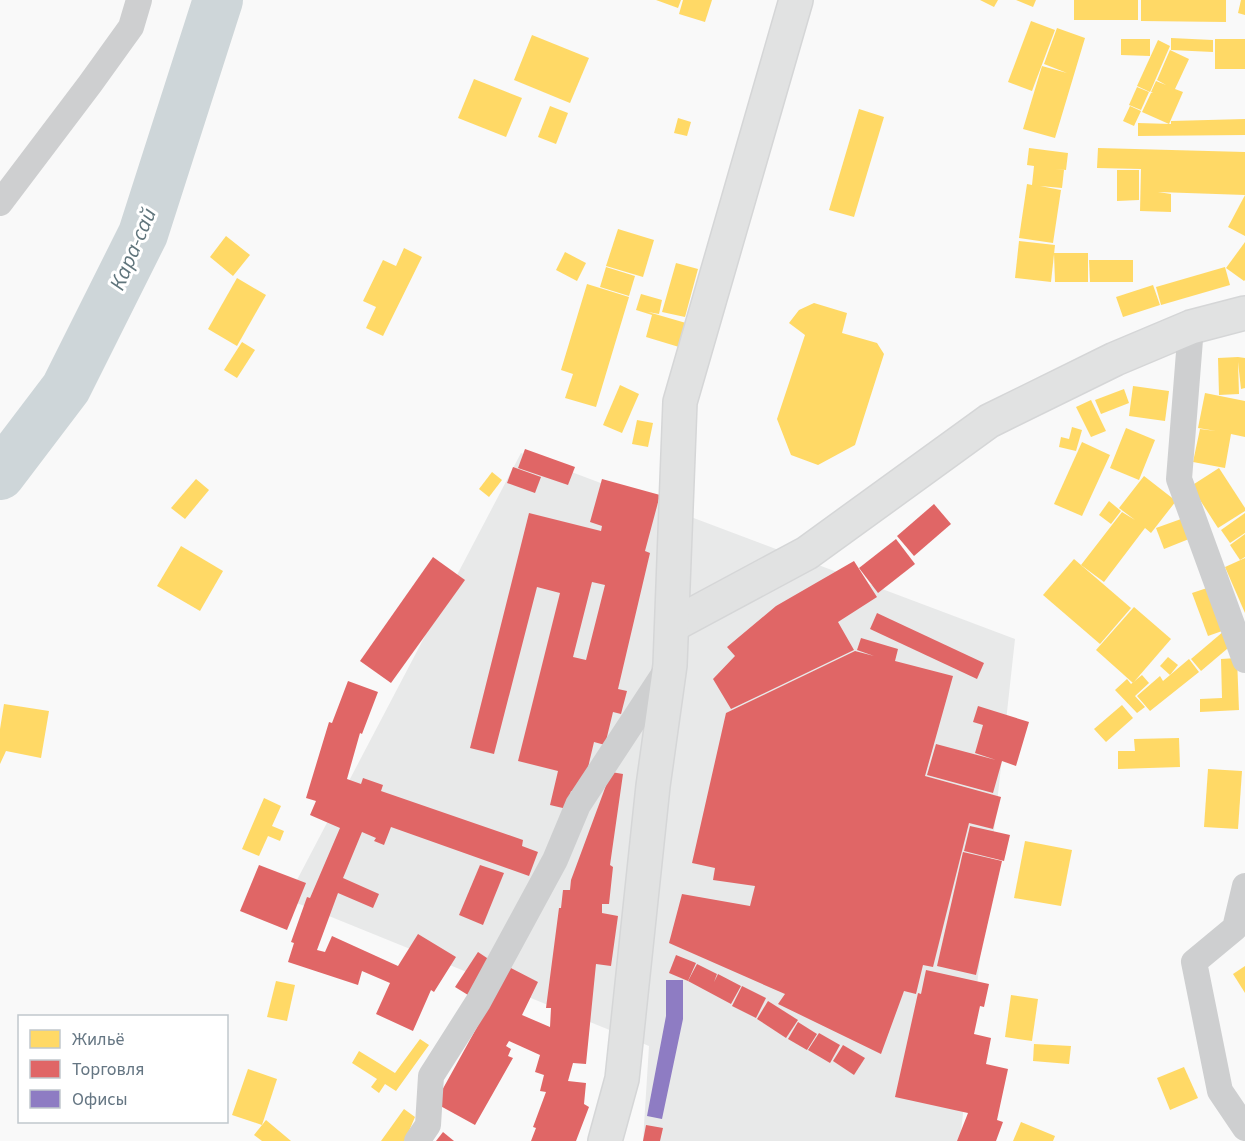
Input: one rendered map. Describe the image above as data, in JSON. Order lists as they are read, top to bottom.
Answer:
{
  "water": ["Кара-сай"],
  "legend": ["Жильё", "Торговля", "Офисы"]
}
